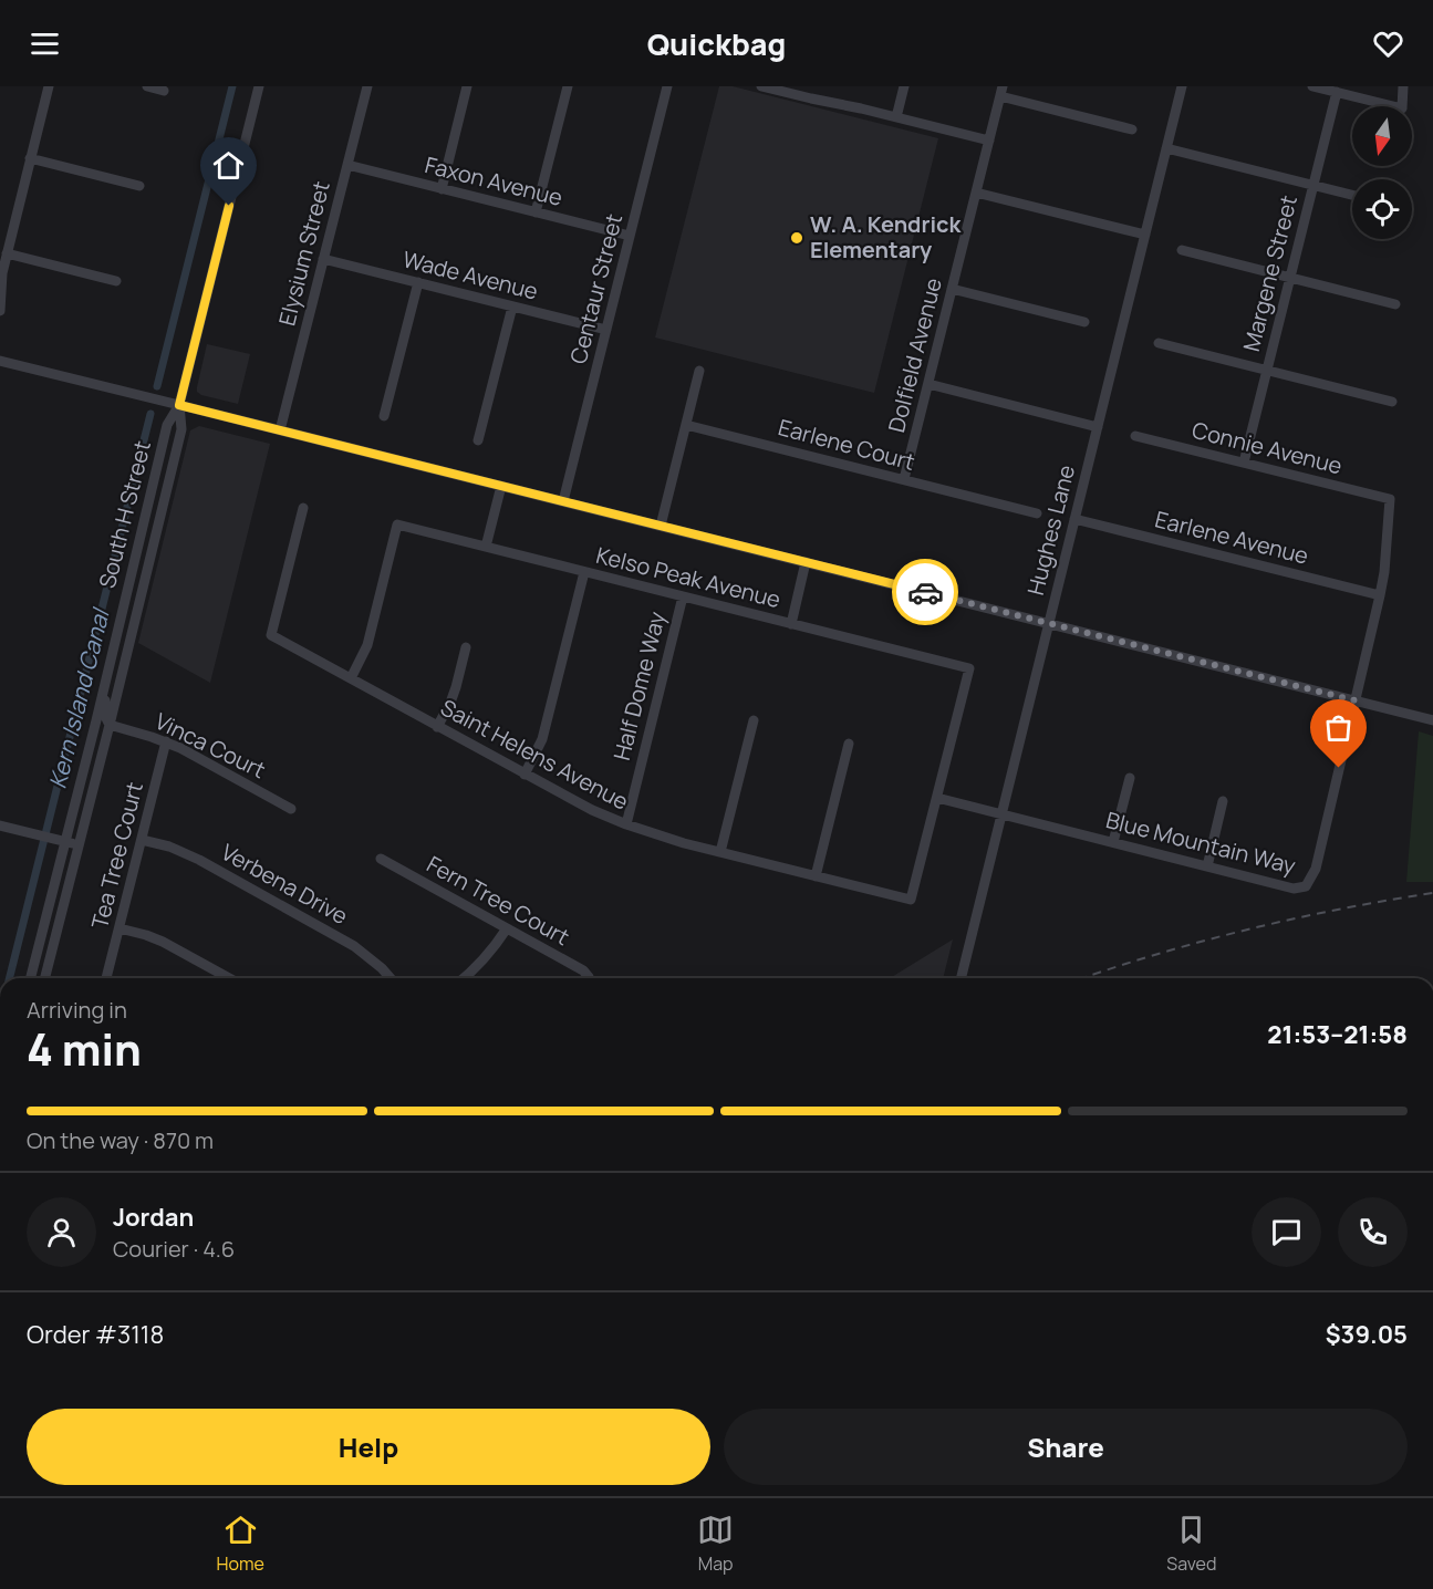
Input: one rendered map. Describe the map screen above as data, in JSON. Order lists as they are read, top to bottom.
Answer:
{
  "streets": {
    "street": [
      "Faxon Avenue",
      "Elysium Street",
      "Margene Street",
      "Wade Avenue",
      "Centaur Street",
      "Dolfield Avenue",
      "Earlene Court",
      "Connie Avenue",
      "South H Street",
      "Hughes Lane",
      "Earlene Avenue",
      "Kelso Peak Avenue",
      "Half Dome Way",
      "Vinca Court",
      "Saint Helens Avenue",
      "Blue Mountain Way",
      "Tea Tree Court",
      "Verbena Drive",
      "Fern Tree Court"
    ]
  },
  "crossings": [
    ["Faxon Avenue", "Elysium Street"],
    ["Faxon Avenue", "Centaur Street"],
    ["Elysium Street", "Wade Avenue"],
    ["Margene Street", "Connie Avenue"],
    ["Wade Avenue", "Centaur Street"],
    ["Dolfield Avenue", "Earlene Court"],
    ["Connie Avenue", "Earlene Avenue"],
    ["South H Street", "Vinca Court"],
    ["Hughes Lane", "Earlene Avenue"],
    ["Hughes Lane", "Blue Mountain Way"],
    ["Kelso Peak Avenue", "Half Dome Way"],
    ["Kelso Peak Avenue", "Saint Helens Avenue"],
    ["Kelso Peak Avenue", "Blue Mountain Way"],
    ["Half Dome Way", "Saint Helens Avenue"],
    ["Vinca Court", "Tea Tree Court"],
    ["Saint Helens Avenue", "Blue Mountain Way"],
    ["Tea Tree Court", "Verbena Drive"]
  ],
  "water": ["Kern Island Canal"],
  "places": ["W. A. Kendrick Elementary"],
  "north": "bottom",
  "page": {
    "header": "Quickbag",
    "heading": ["4 min", "Arriving in", "21:53–21:58"],
    "panel": [
      "Jordan",
      "Courier · 4.6",
      "Order #3118",
      "$39.05"
    ],
    "bar": "On the way · 870 m",
    "buttons": ["Help", "Share"],
    "tabs": ["Home", "Map", "Saved"]
  }
}
